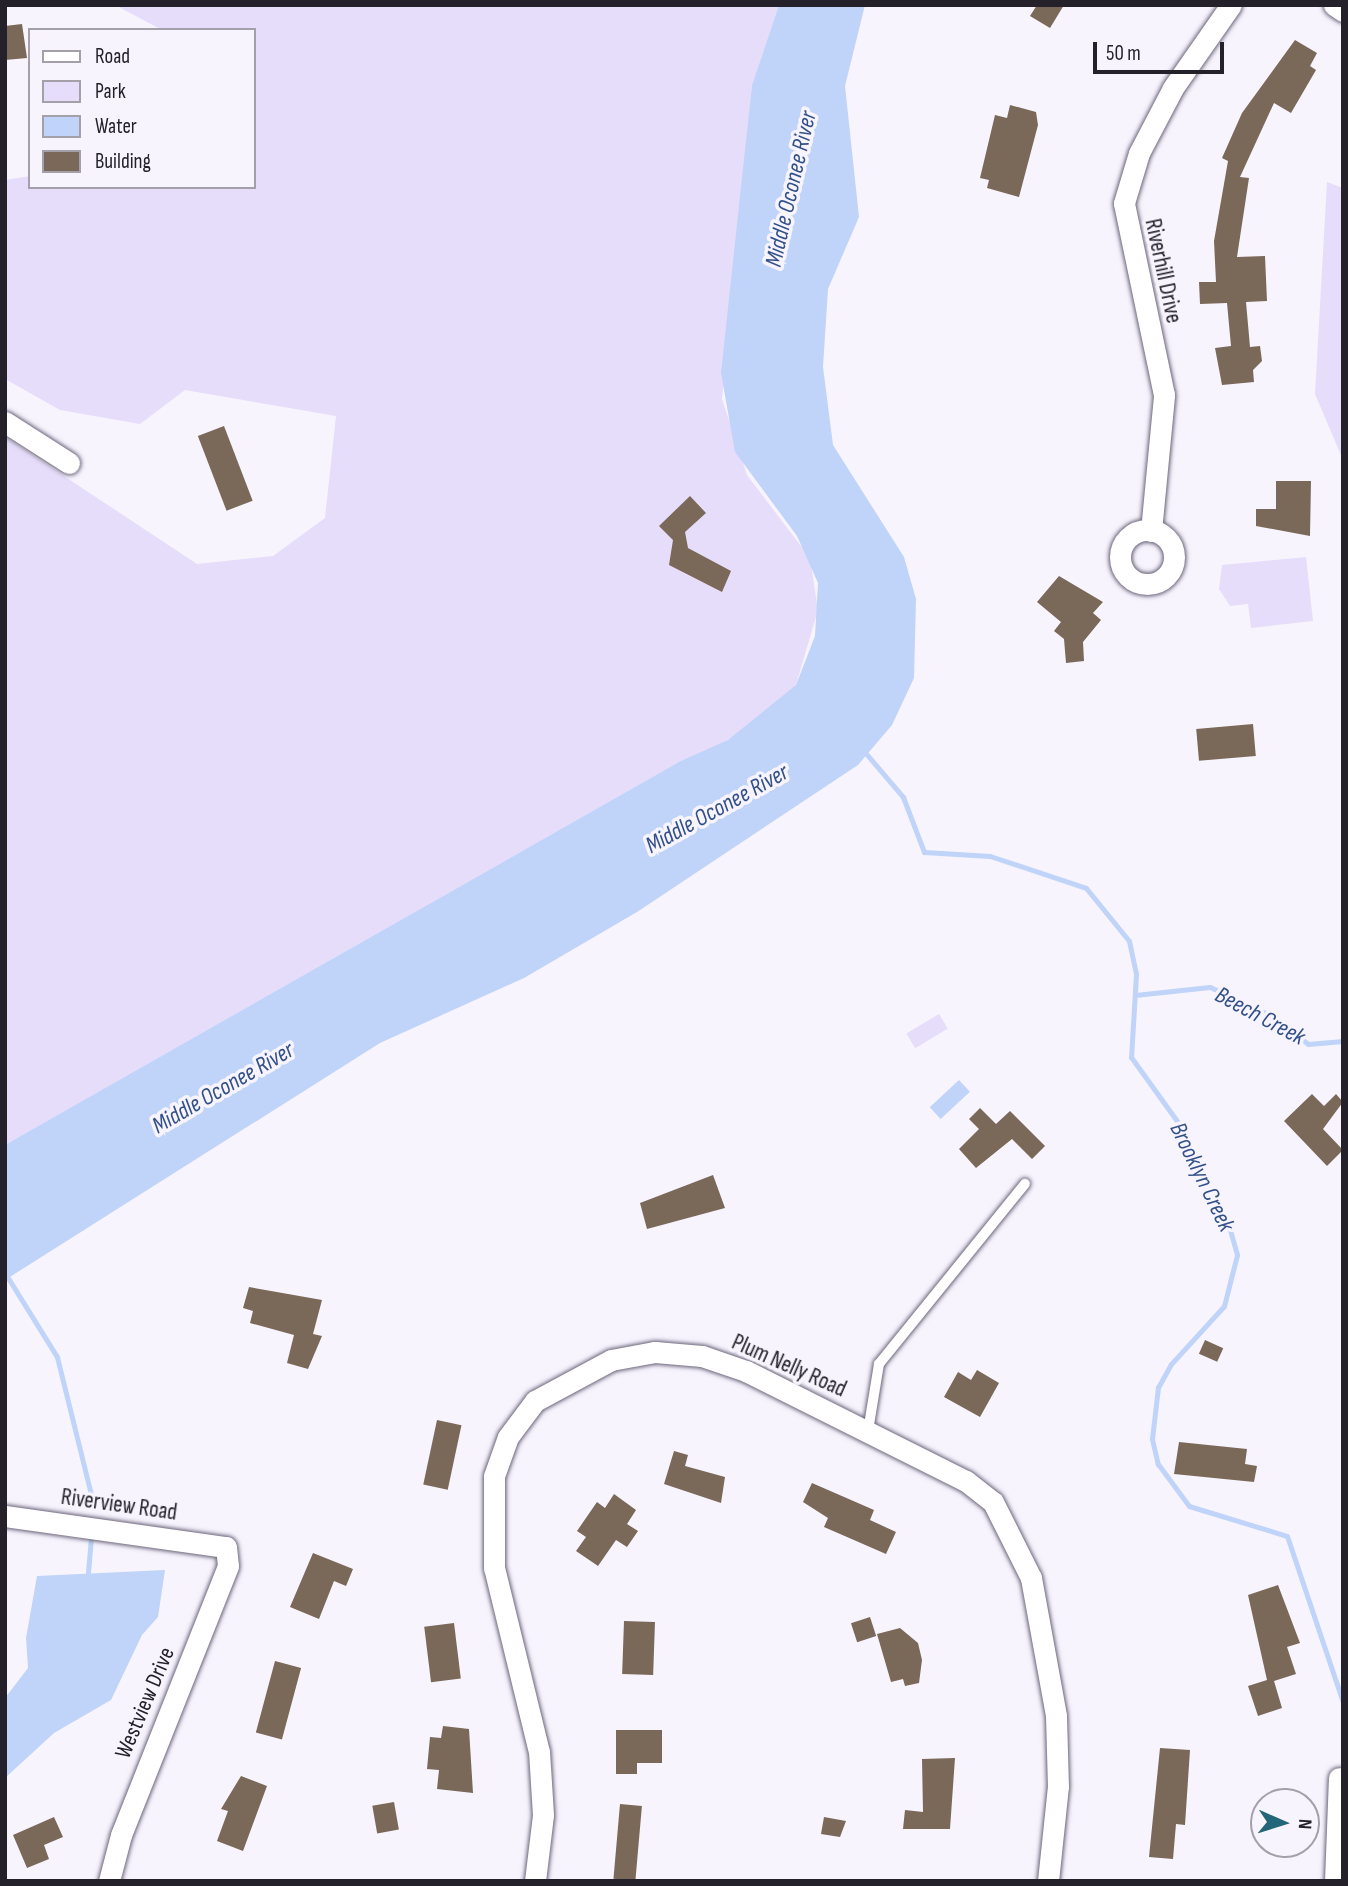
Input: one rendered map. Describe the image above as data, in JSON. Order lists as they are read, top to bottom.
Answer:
{
  "streets": {
    "street": [
      "Riverhill Drive",
      "Plum Nelly Road",
      "Riverview Road",
      "Westview Drive"
    ]
  },
  "crossings": [
    ["Riverview Road", "Westview Drive"]
  ],
  "water": ["Middle Oconee River", "Beech Creek", "Brooklyn Creek"],
  "legend": [
    "Road",
    "Park",
    "Water",
    "Building"
  ],
  "scale_bar": "50 m",
  "north": "right"
}
